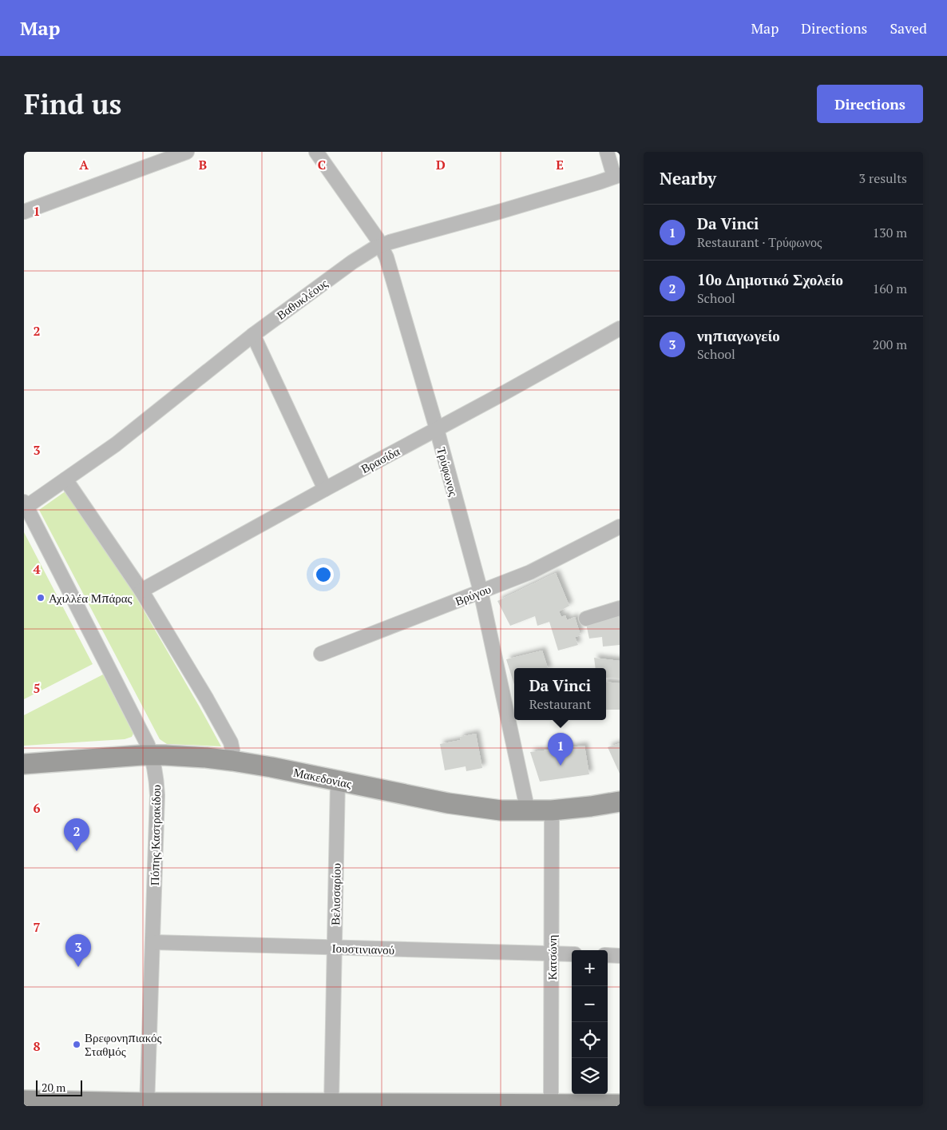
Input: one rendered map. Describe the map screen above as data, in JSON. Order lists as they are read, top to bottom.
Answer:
{
  "streets": {
    "street": [
      "Βαθυκλέους",
      "Βρασίδα",
      "Τρύφωνος",
      "Βρύγου",
      "Μακεδονίας",
      "Πόπης Καστρακίδου",
      "Βελισσαρίου",
      "Ιουστινιανού",
      "Κατσώνη"
    ]
  },
  "crossings": [
    ["Βαθυκλέους", "Τρύφωνος"],
    ["Βαθυκλέους", "Πόπης Καστρακίδου"],
    ["Βρασίδα", "Τρύφωνος"],
    ["Τρύφωνος", "Βρύγου"],
    ["Τρύφωνος", "Μακεδονίας"],
    ["Μακεδονίας", "Πόπης Καστρακίδου"],
    ["Μακεδονίας", "Βελισσαρίου"],
    ["Μακεδονίας", "Κατσώνη"],
    ["Πόπης Καστρακίδου", "Ιουστινιανού"],
    ["Βελισσαρίου", "Ιουστινιανού"],
    ["Ιουστινιανού", "Κατσώνη"]
  ],
  "places": ["Αχιλλέα Μπάρας", "Βρεφονηπιακός Σταθμός"],
  "scale_bar": "20 m",
  "page": {
    "header": "Map",
    "nav": ["Map", "Directions", "Saved"],
    "buttons": "Directions",
    "title": "Find us",
    "heading": ["Nearby", "3 results"],
    "list": [
      {
        "mark": "1",
        "name": "Da Vinci",
        "note": "Restaurant · Τρύφωνος",
        "value": "130 m"
      },
      {
        "mark": "2",
        "name": "10ο Δημοτικό Σχολείο",
        "note": "School",
        "value": "160 m"
      },
      {
        "mark": "3",
        "name": "νηπιαγωγείο",
        "note": "School",
        "value": "200 m"
      }
    ],
    "popup": ["Da Vinci", "Restaurant"],
    "pins": ["1", "2", "3"],
    "map_buttons": ["+", "−"],
    "scale": "20 m"
  },
  "grid": {
    "columns": [
      "A",
      "B",
      "C",
      "D",
      "E"
    ],
    "rows": [
      "1",
      "2",
      "3",
      "4",
      "5",
      "6",
      "7",
      "8"
    ]
  }
}
